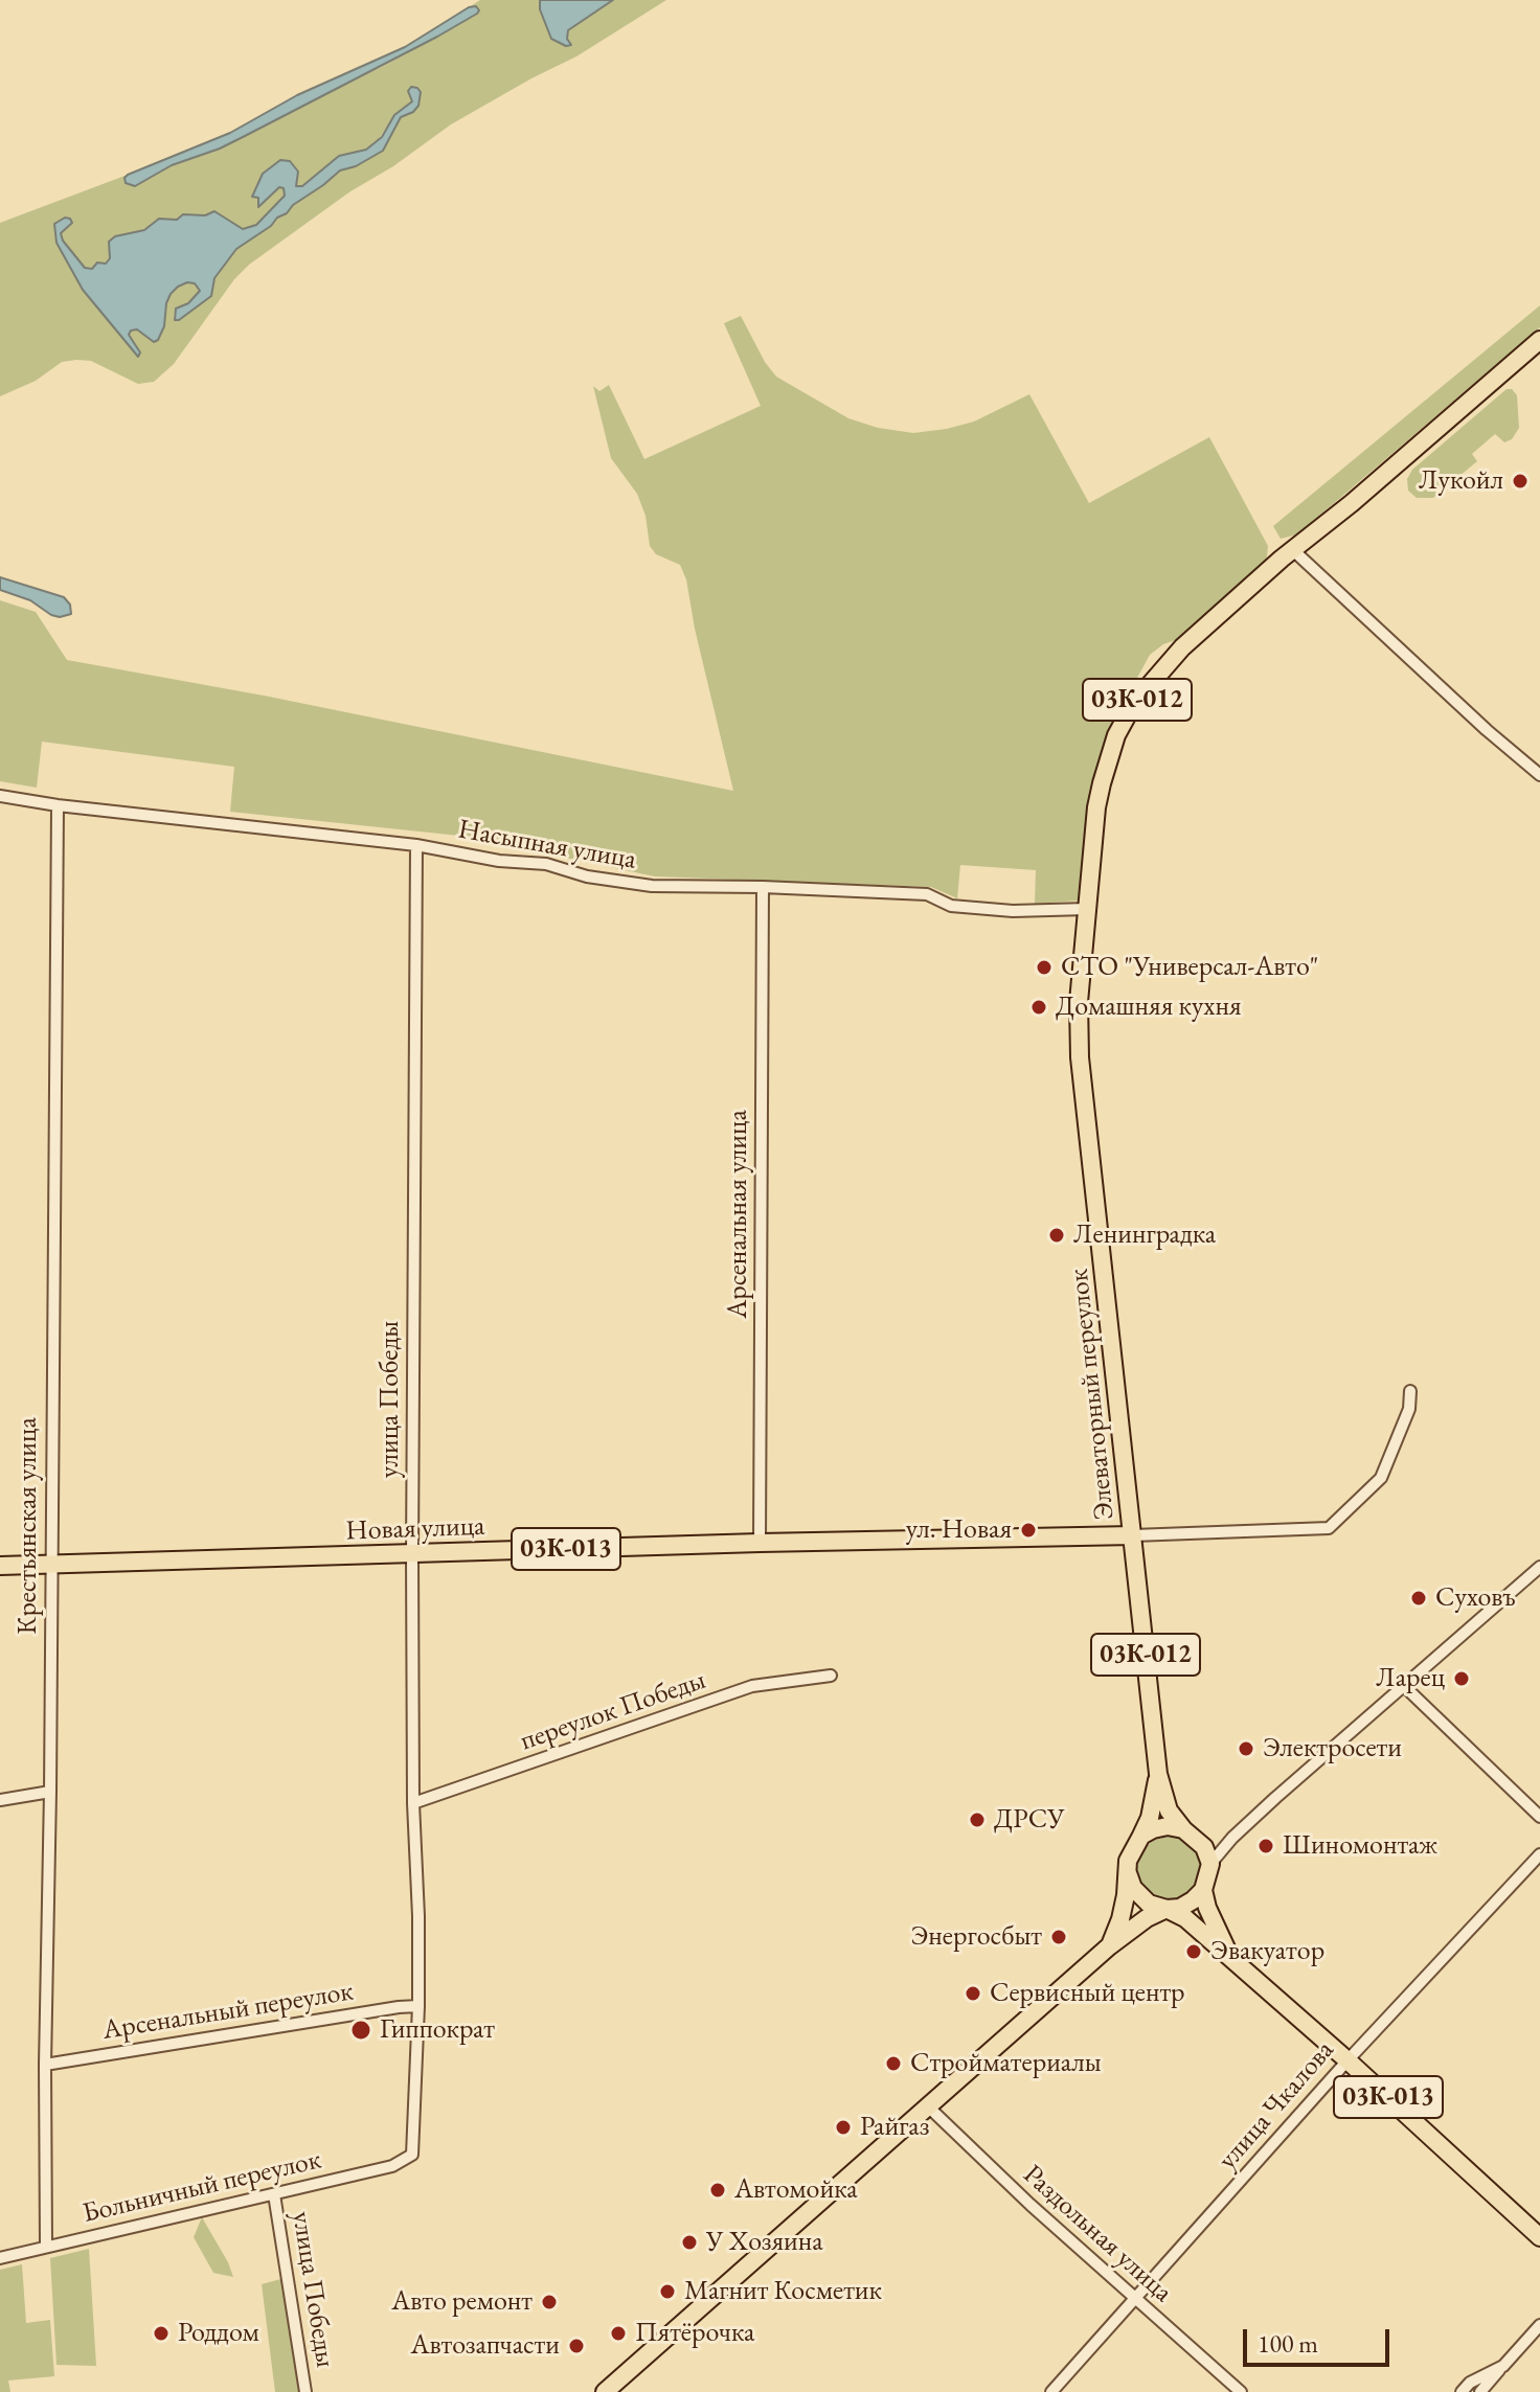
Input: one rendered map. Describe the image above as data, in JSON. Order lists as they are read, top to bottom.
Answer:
{
  "streets": {
    "main road": [
      "03К-012",
      "Элеваторный переулок",
      "Новая улица",
      "03К-013"
    ],
    "street": [
      "Насыпная улица",
      "Арсенальная улица",
      "улица Победы",
      "Крестьянская улица",
      "переулок Победы",
      "Арсенальный переулок",
      "улица Чкалова",
      "Больничный переулок",
      "Раздольная улица"
    ]
  },
  "crossings": [
    ["03К-012", "Насыпная улица"],
    ["03К-012", "Элеваторный переулок"],
    ["Насыпная улица", "Арсенальная улица"],
    ["Насыпная улица", "Элеваторный переулок"],
    ["Насыпная улица", "улица Победы"],
    ["Насыпная улица", "Крестьянская улица"],
    ["Арсенальная улица", "Новая улица"],
    ["Элеваторный переулок", "Новая улица"],
    ["Элеваторный переулок", "03К-013"],
    ["улица Победы", "Новая улица"],
    ["улица Победы", "переулок Победы"],
    ["улица Победы", "Арсенальный переулок"],
    ["улица Победы", "Больничный переулок"],
    ["Крестьянская улица", "Новая улица"],
    ["Крестьянская улица", "Арсенальный переулок"],
    ["Крестьянская улица", "Больничный переулок"],
    ["03К-013", "улица Чкалова"],
    ["улица Чкалова", "Раздольная улица"]
  ],
  "places": [
    "Лукойл",
    "СТО \"Универсал-Авто\"",
    "Домашняя кухня",
    "Ленинградка",
    "ул. Новая",
    "Суховъ",
    "Ларец",
    "Электросети",
    "ДРСУ",
    "Шиномонтаж",
    "Энергосбыт",
    "Эвакуатор",
    "Сервисный центр",
    "Гиппократ",
    "Стройматериалы",
    "Райгаз",
    "Автомойка",
    "У Хозяина",
    "Магнит Косметик",
    "Авто ремонт",
    "Роддом",
    "Пятёрочка",
    "Автозапчасти"
  ],
  "scale_bar": "100 m"
}
